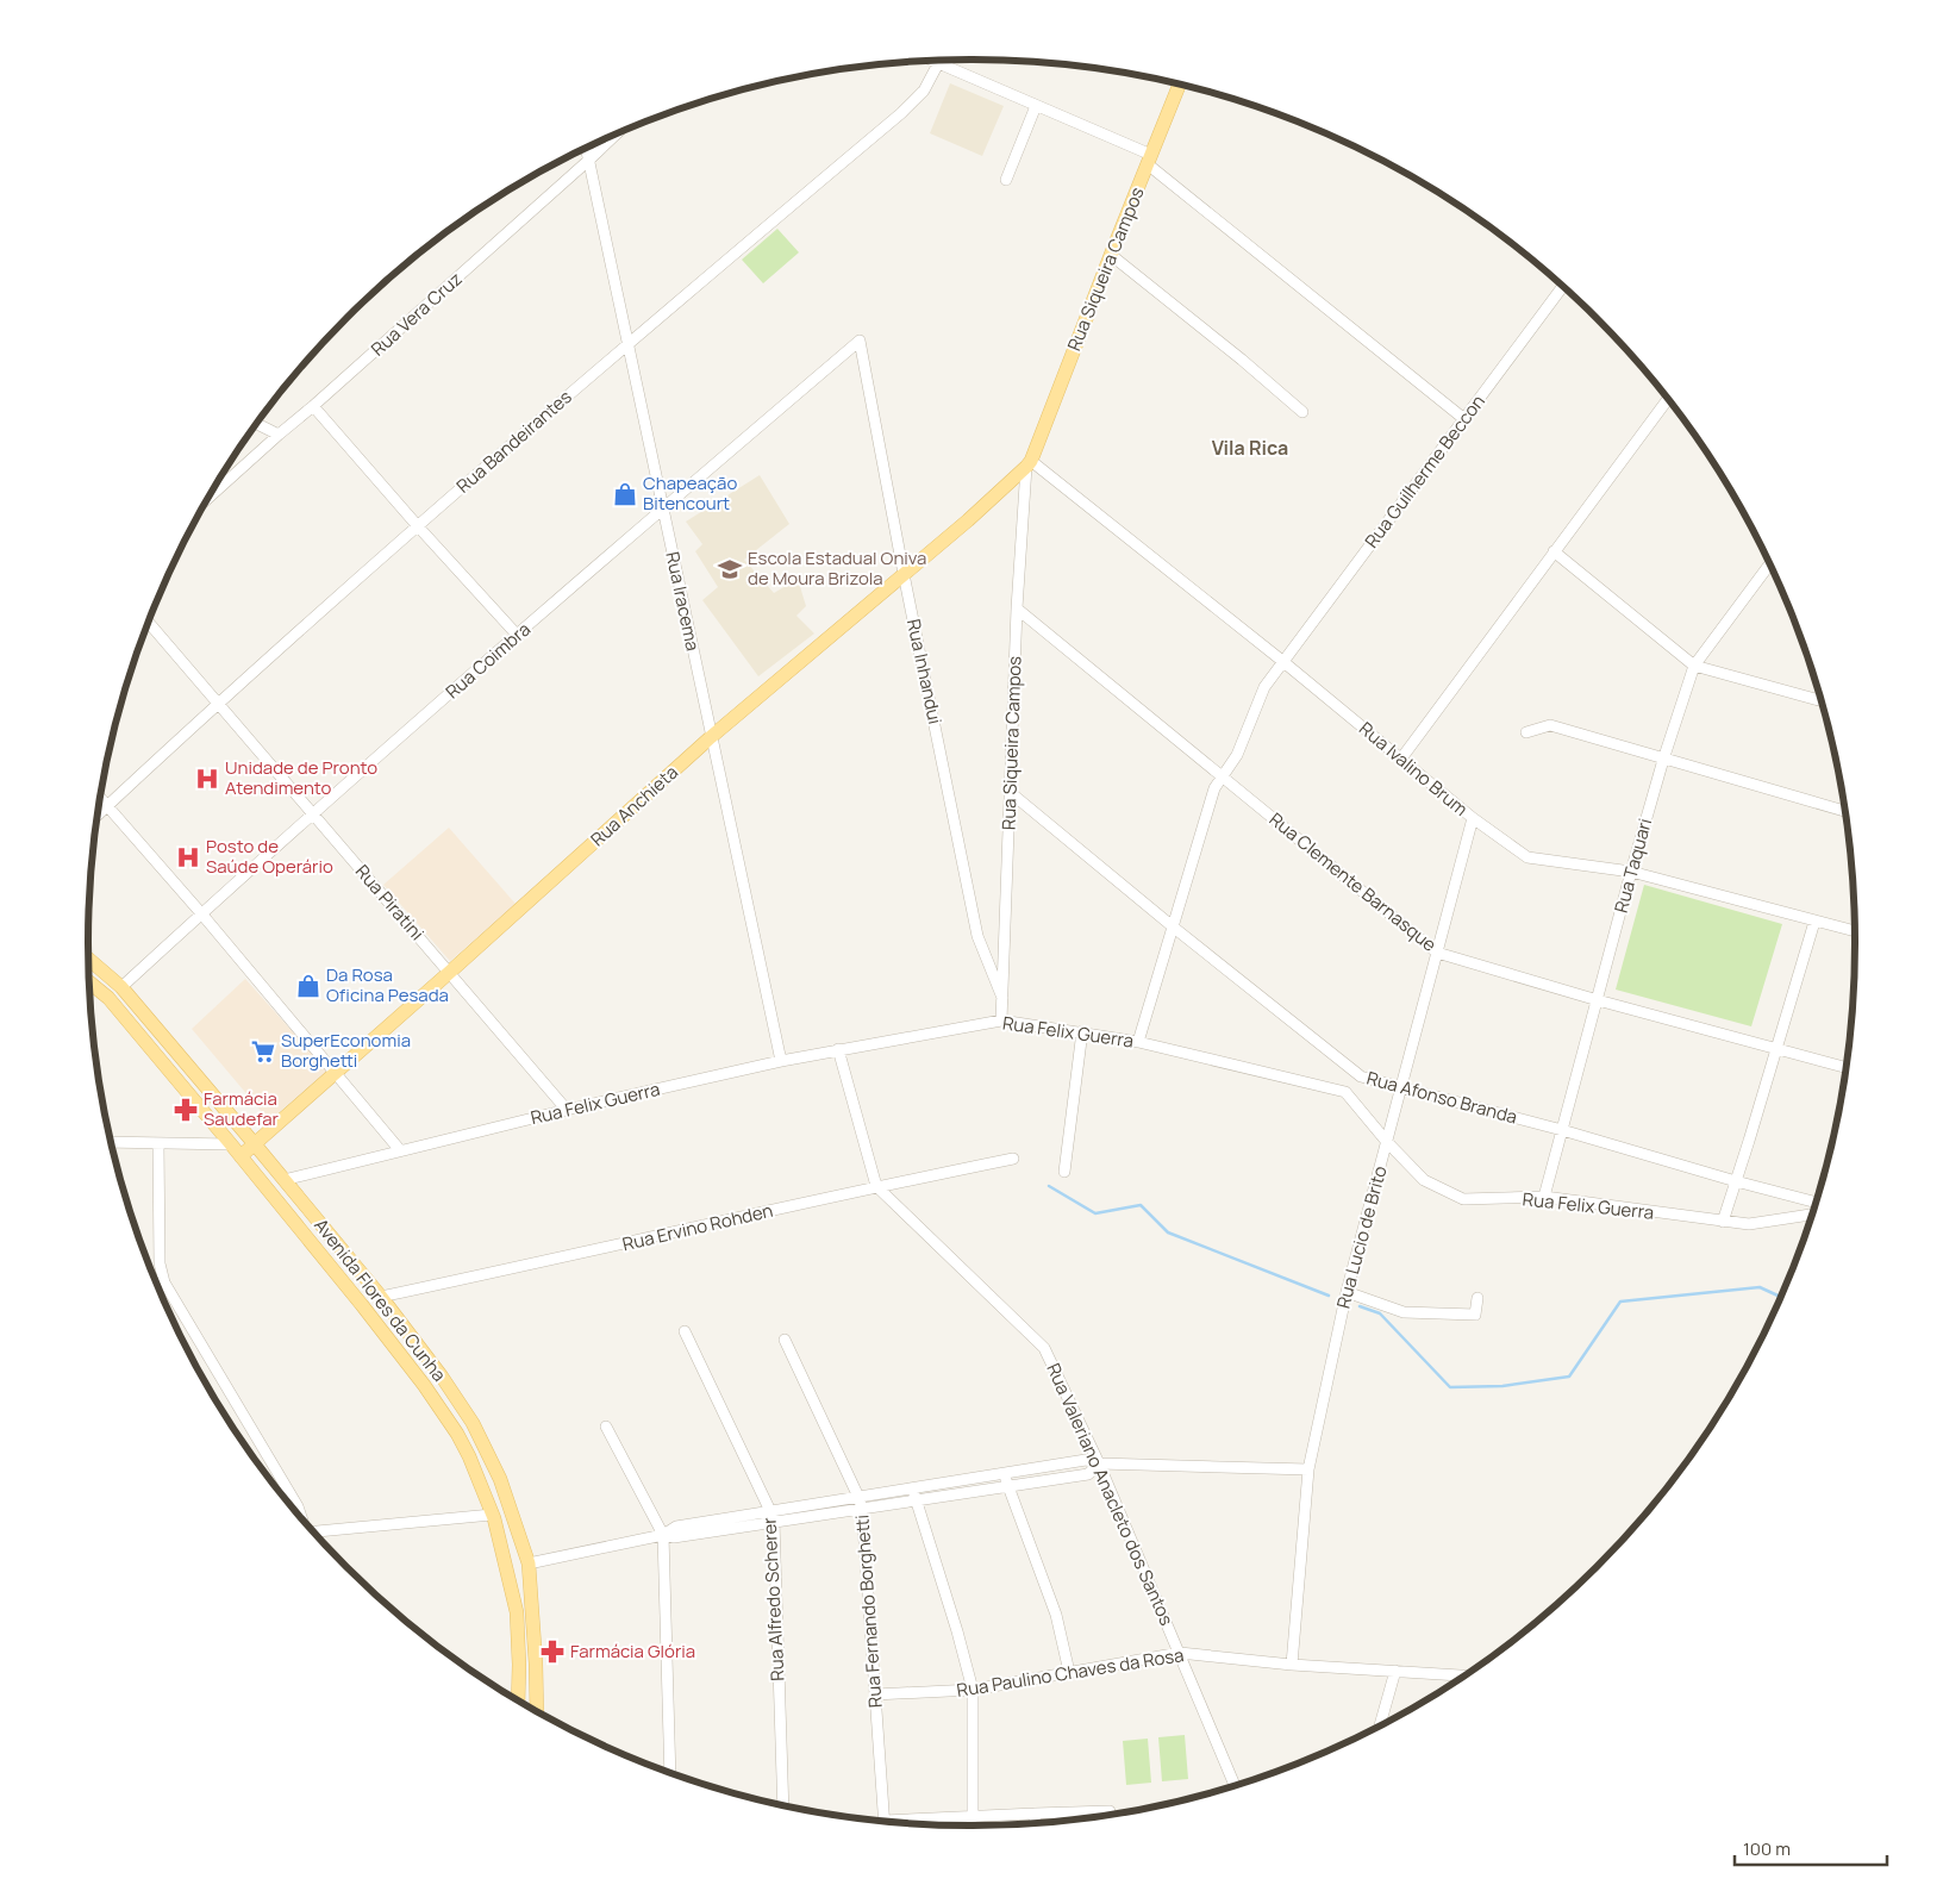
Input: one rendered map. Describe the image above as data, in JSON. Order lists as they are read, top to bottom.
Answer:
{
  "streets": {
    "main road": ["Rua Siqueira Campos", "Rua Anchieta", "Avenida Flores da Cunha"],
    "street": [
      "Rua Vera Cruz",
      "Rua Bandeirantes",
      "Rua Guilherme Beccon",
      "Rua Iracema",
      "Rua Coimbra",
      "Rua Inhandui",
      "Rua Ivalino Brum",
      "Rua Taquari",
      "Rua Clemente Barnasque",
      "Rua Piratini",
      "Rua Felix Guerra",
      "Rua Afonso Branda",
      "Rua Ervino Rohden",
      "Rua Lucio de Brito",
      "Rua Valeriano Anacleto dos Santos",
      "Rua Alfredo Scherer",
      "Rua Fernando Borghetti",
      "Rua Paulino Chaves da Rosa"
    ]
  },
  "crossings": [
    ["Rua Siqueira Campos", "Rua Inhandui"],
    ["Rua Siqueira Campos", "Rua Ivalino Brum"],
    ["Rua Siqueira Campos", "Rua Anchieta"],
    ["Rua Siqueira Campos", "Rua Clemente Barnasque"],
    ["Rua Siqueira Campos", "Rua Felix Guerra"],
    ["Rua Siqueira Campos", "Rua Afonso Branda"],
    ["Rua Vera Cruz", "Rua Iracema"],
    ["Rua Bandeirantes", "Rua Iracema"],
    ["Rua Bandeirantes", "Rua Piratini"],
    ["Rua Guilherme Beccon", "Rua Ivalino Brum"],
    ["Rua Guilherme Beccon", "Rua Clemente Barnasque"],
    ["Rua Guilherme Beccon", "Rua Felix Guerra"],
    ["Rua Guilherme Beccon", "Rua Afonso Branda"],
    ["Rua Iracema", "Rua Coimbra"],
    ["Rua Iracema", "Rua Anchieta"],
    ["Rua Iracema", "Rua Felix Guerra"],
    ["Rua Coimbra", "Rua Inhandui"],
    ["Rua Coimbra", "Rua Piratini"],
    ["Rua Coimbra", "Avenida Flores da Cunha"],
    ["Rua Inhandui", "Rua Anchieta"],
    ["Rua Ivalino Brum", "Rua Anchieta"],
    ["Rua Ivalino Brum", "Rua Taquari"],
    ["Rua Ivalino Brum", "Rua Lucio de Brito"],
    ["Rua Anchieta", "Rua Piratini"],
    ["Rua Anchieta", "Avenida Flores da Cunha"],
    ["Rua Taquari", "Rua Clemente Barnasque"],
    ["Rua Taquari", "Rua Felix Guerra"],
    ["Rua Taquari", "Rua Afonso Branda"],
    ["Rua Clemente Barnasque", "Rua Lucio de Brito"],
    ["Rua Piratini", "Rua Felix Guerra"],
    ["Rua Felix Guerra", "Rua Lucio de Brito"],
    ["Rua Felix Guerra", "Avenida Flores da Cunha"],
    ["Rua Afonso Branda", "Rua Lucio de Brito"],
    ["Rua Ervino Rohden", "Avenida Flores da Cunha"],
    ["Rua Ervino Rohden", "Rua Valeriano Anacleto dos Santos"],
    ["Rua Lucio de Brito", "Rua Paulino Chaves da Rosa"],
    ["Rua Valeriano Anacleto dos Santos", "Rua Paulino Chaves da Rosa"],
    ["Rua Fernando Borghetti", "Rua Paulino Chaves da Rosa"]
  ],
  "districts": ["Vila Rica"],
  "places": {
    "shop": ["Chapeação Bitencourt", "Da Rosa Oficina Pesada"],
    "school or university": ["Escola Estadual Oniva de Moura Brizola"],
    "hospital": ["Unidade de Pronto Atendimento", "Posto de Saúde Operário"],
    "supermarket": ["SuperEconomia Borghetti"],
    "pharmacy": ["Farmácia Saudefar", "Farmácia Glória"]
  },
  "scale_bar": "100 m"
}
